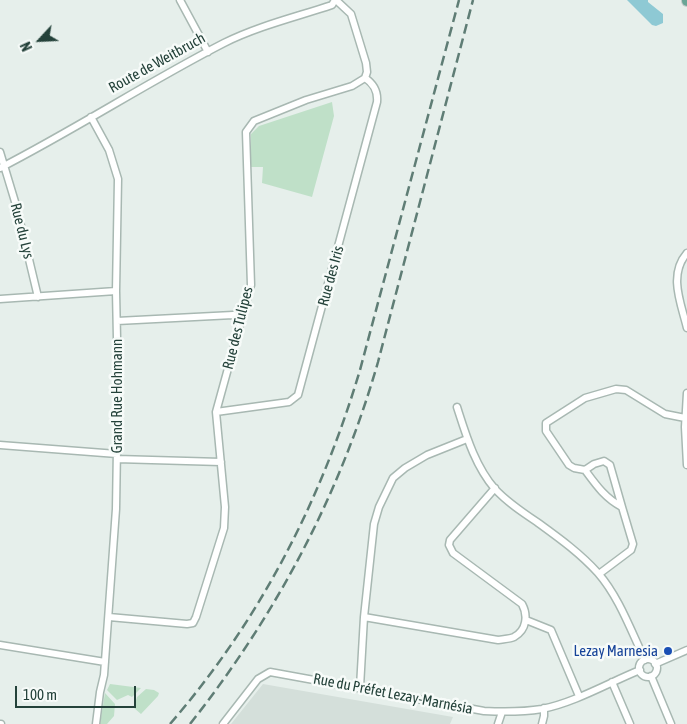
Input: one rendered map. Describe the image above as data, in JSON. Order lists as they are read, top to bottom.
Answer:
{
  "streets": {
    "street": [
      "Route de Weitbruch",
      "Rue du Lys",
      "Rue des Iris",
      "Rue des Tulipes",
      "Grand Rue Hohmann",
      "Rue du Préfet Lezay-Marnésia"
    ]
  },
  "crossings": [
    ["Route de Weitbruch", "Rue du Lys"],
    ["Route de Weitbruch", "Grand Rue Hohmann"],
    ["Rue des Iris", "Rue des Tulipes"],
    ["Rue des Tulipes", "Grand Rue Hohmann"]
  ],
  "places": ["Lezay Marnesia"],
  "scale_bar": "100 m",
  "north": "bottom left"
}
